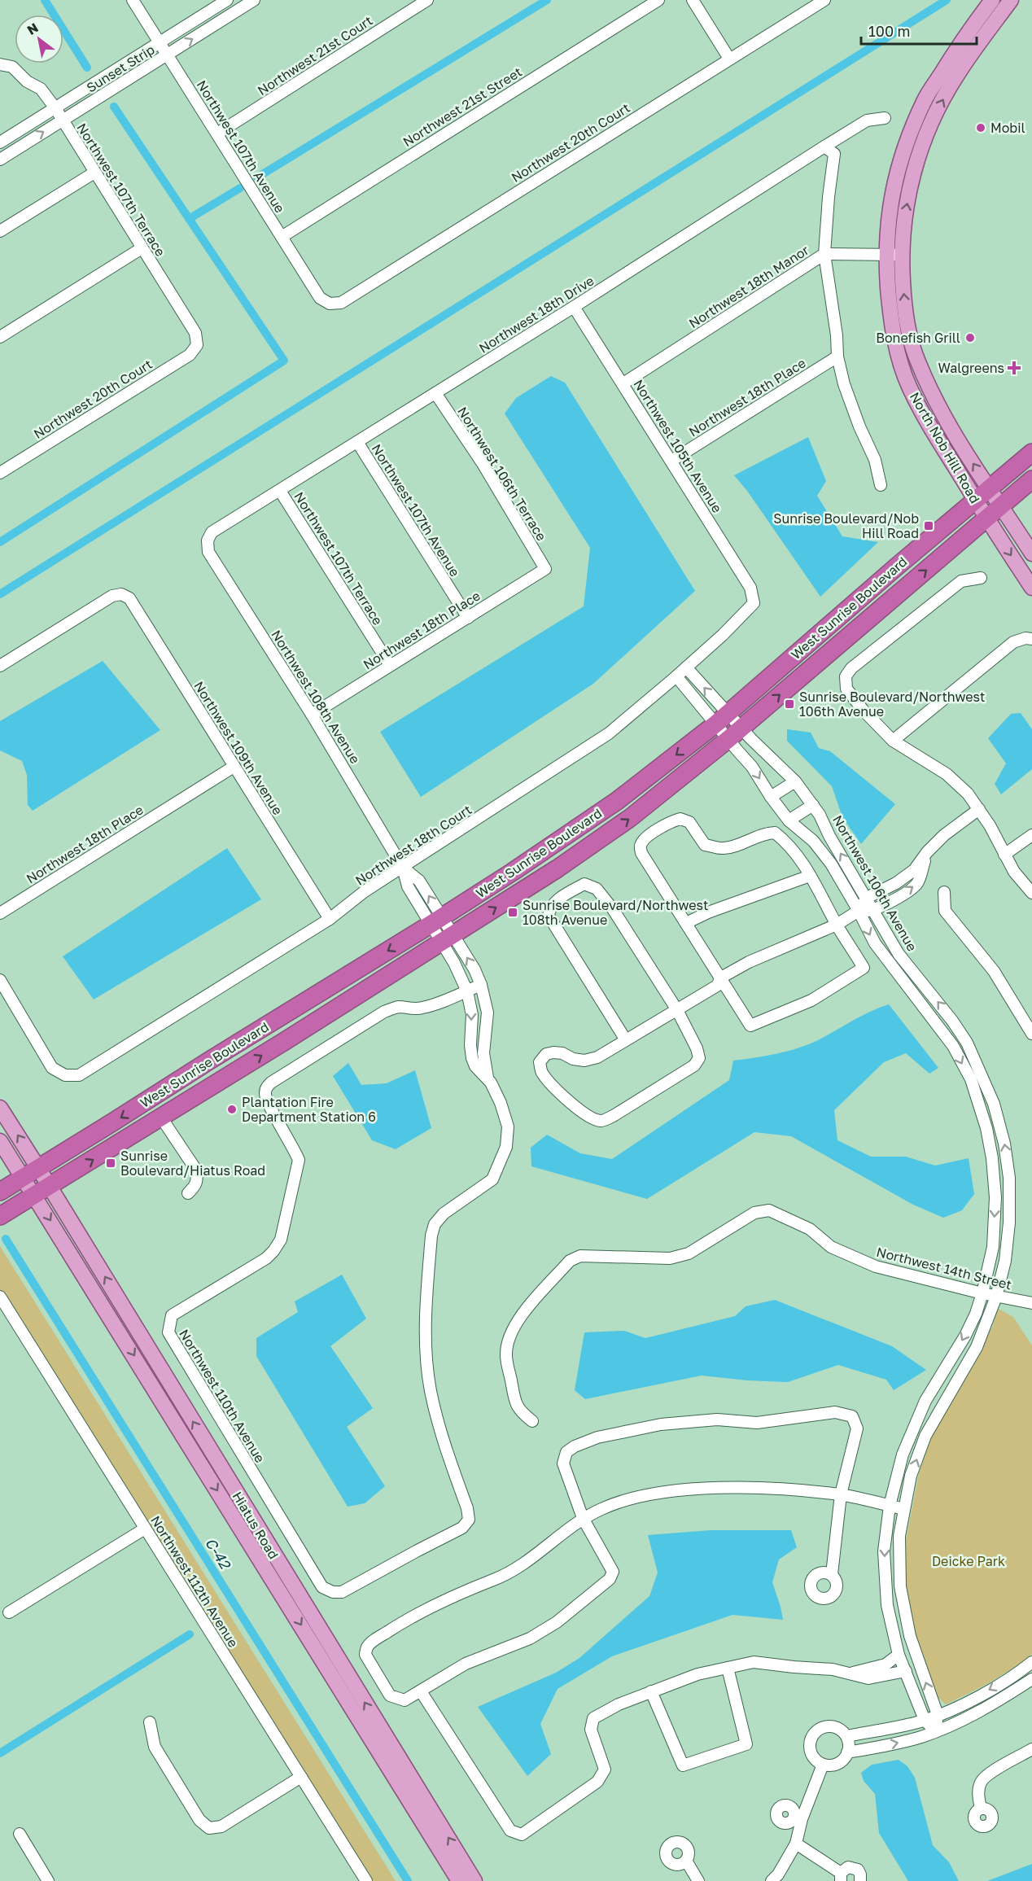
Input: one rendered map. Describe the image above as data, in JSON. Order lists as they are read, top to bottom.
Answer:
{
  "streets": {
    "highway": ["West Sunrise Boulevard"],
    "main road": ["North Nob Hill Road", "Hiatus Road"],
    "street": [
      "Northwest 21st Court",
      "Sunset Strip",
      "Northwest 21st Street",
      "Northwest 20th Court",
      "Northwest 107th Avenue",
      "Northwest 107th Terrace",
      "Northwest 18th Manor",
      "Northwest 18th Drive",
      "Northwest 18th Place",
      "Northwest 105th Avenue",
      "Northwest 106th Terrace",
      "Northwest 108th Avenue",
      "Northwest 109th Avenue",
      "Northwest 18th Court",
      "Northwest 106th Avenue",
      "Northwest 14th Street",
      "Northwest 110th Avenue",
      "Northwest 112th Avenue"
    ]
  },
  "crossings": [
    ["Northwest 21st Court", "Northwest 107th Avenue"],
    ["Sunset Strip", "Northwest 107th Avenue"],
    ["Sunset Strip", "Northwest 107th Terrace"],
    ["Northwest 21st Street", "Northwest 107th Avenue"],
    ["Northwest 20th Court", "Northwest 107th Avenue"],
    ["Northwest 20th Court", "Northwest 107th Terrace"],
    ["Northwest 107th Avenue", "Northwest 18th Drive"],
    ["Northwest 107th Avenue", "Northwest 18th Place"],
    ["Northwest 107th Terrace", "Northwest 18th Drive"],
    ["Northwest 107th Terrace", "Northwest 18th Place"],
    ["Northwest 18th Manor", "Northwest 105th Avenue"],
    ["Northwest 18th Manor", "North Nob Hill Road"],
    ["Northwest 18th Drive", "Northwest 105th Avenue"],
    ["Northwest 18th Drive", "Northwest 106th Terrace"],
    ["Northwest 18th Drive", "Northwest 108th Avenue"],
    ["Northwest 18th Place", "Northwest 105th Avenue"],
    ["Northwest 18th Place", "Northwest 106th Terrace"],
    ["Northwest 18th Place", "Northwest 108th Avenue"],
    ["Northwest 18th Place", "Northwest 109th Avenue"],
    ["Northwest 105th Avenue", "Northwest 18th Court"],
    ["North Nob Hill Road", "West Sunrise Boulevard"],
    ["West Sunrise Boulevard", "Northwest 108th Avenue"],
    ["West Sunrise Boulevard", "Northwest 106th Avenue"],
    ["West Sunrise Boulevard", "Hiatus Road"],
    ["Northwest 108th Avenue", "Northwest 18th Court"],
    ["Northwest 108th Avenue", "Northwest 110th Avenue"],
    ["Northwest 109th Avenue", "Northwest 18th Court"],
    ["Northwest 18th Court", "Northwest 106th Avenue"],
    ["Northwest 106th Avenue", "Northwest 14th Street"]
  ],
  "water": ["C-42"],
  "parks": ["Deicke Park"],
  "places": {
    "other": ["Mobil", "Bonefish Grill", "Plantation Fire Department Station 6"],
    "health": ["Walgreens"],
    "transit": [
      "Sunrise Boulevard/Nob Hill Road",
      "Sunrise Boulevard/Northwest 106th Avenue",
      "Sunrise Boulevard/Northwest 108th Avenue",
      "Sunrise Boulevard/Hiatus Road"
    ]
  },
  "scale_bar": "100 m",
  "north": "top left"
}
